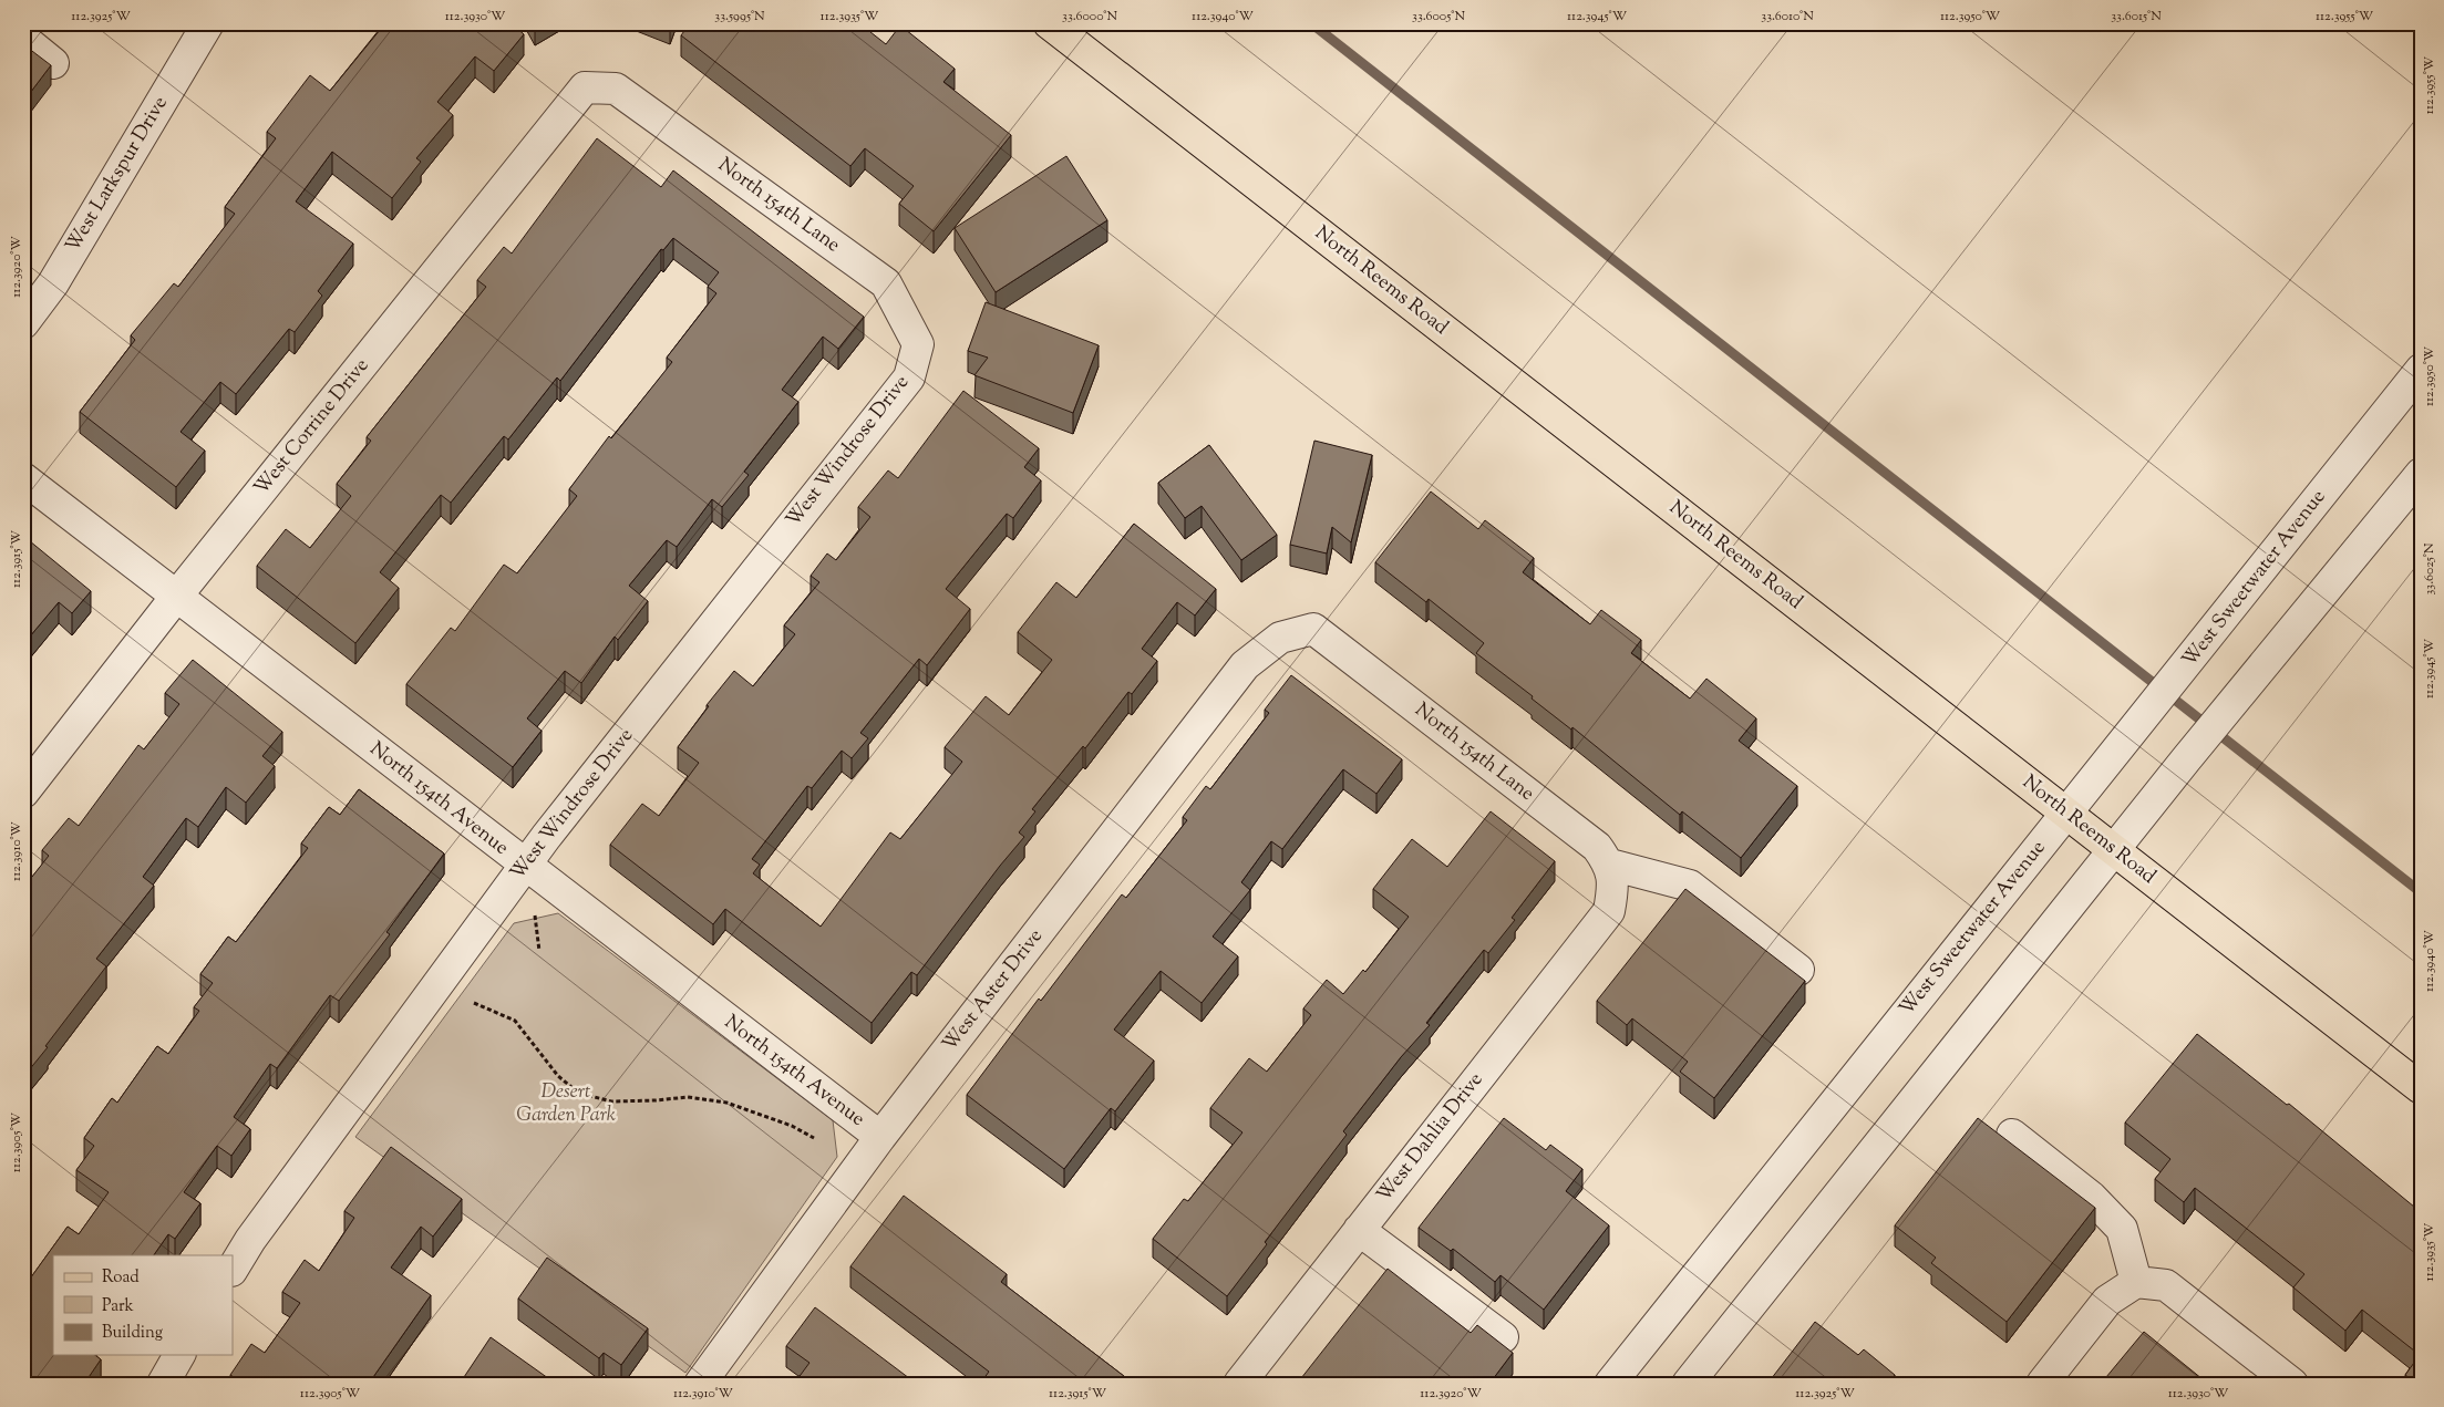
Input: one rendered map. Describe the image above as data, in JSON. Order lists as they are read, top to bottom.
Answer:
{
  "streets": {
    "main road": ["North Reems Road"],
    "street": [
      "West Larkspur Drive",
      "North 154th Lane",
      "West Corrine Drive",
      "West Windrose Drive",
      "West Sweetwater Avenue",
      "North 154th Avenue",
      "West Aster Drive",
      "West Dahlia Drive"
    ]
  },
  "crossings": [
    ["North 154th Lane", "West Corrine Drive"],
    ["North 154th Lane", "West Windrose Drive"],
    ["North 154th Lane", "West Aster Drive"],
    ["North 154th Lane", "West Dahlia Drive"],
    ["North Reems Road", "West Sweetwater Avenue"],
    ["West Corrine Drive", "North 154th Avenue"],
    ["West Windrose Drive", "North 154th Avenue"],
    ["North 154th Avenue", "West Aster Drive"]
  ],
  "parks": ["Desert Garden Park"],
  "legend": ["Road", "Park", "Building"],
  "coordinates": [
    "112.3925°W",
    "112.3930°W",
    "33.5995°N",
    "112.3935°W",
    "33.6000°N",
    "112.3940°W",
    "33.6005°N",
    "112.3945°W",
    "33.6010°N",
    "112.3950°W",
    "33.6015°N",
    "112.3955°W",
    "112.3920°W",
    "112.3915°W",
    "33.6025°N",
    "112.3910°W",
    "112.3905°W"
  ]
}
